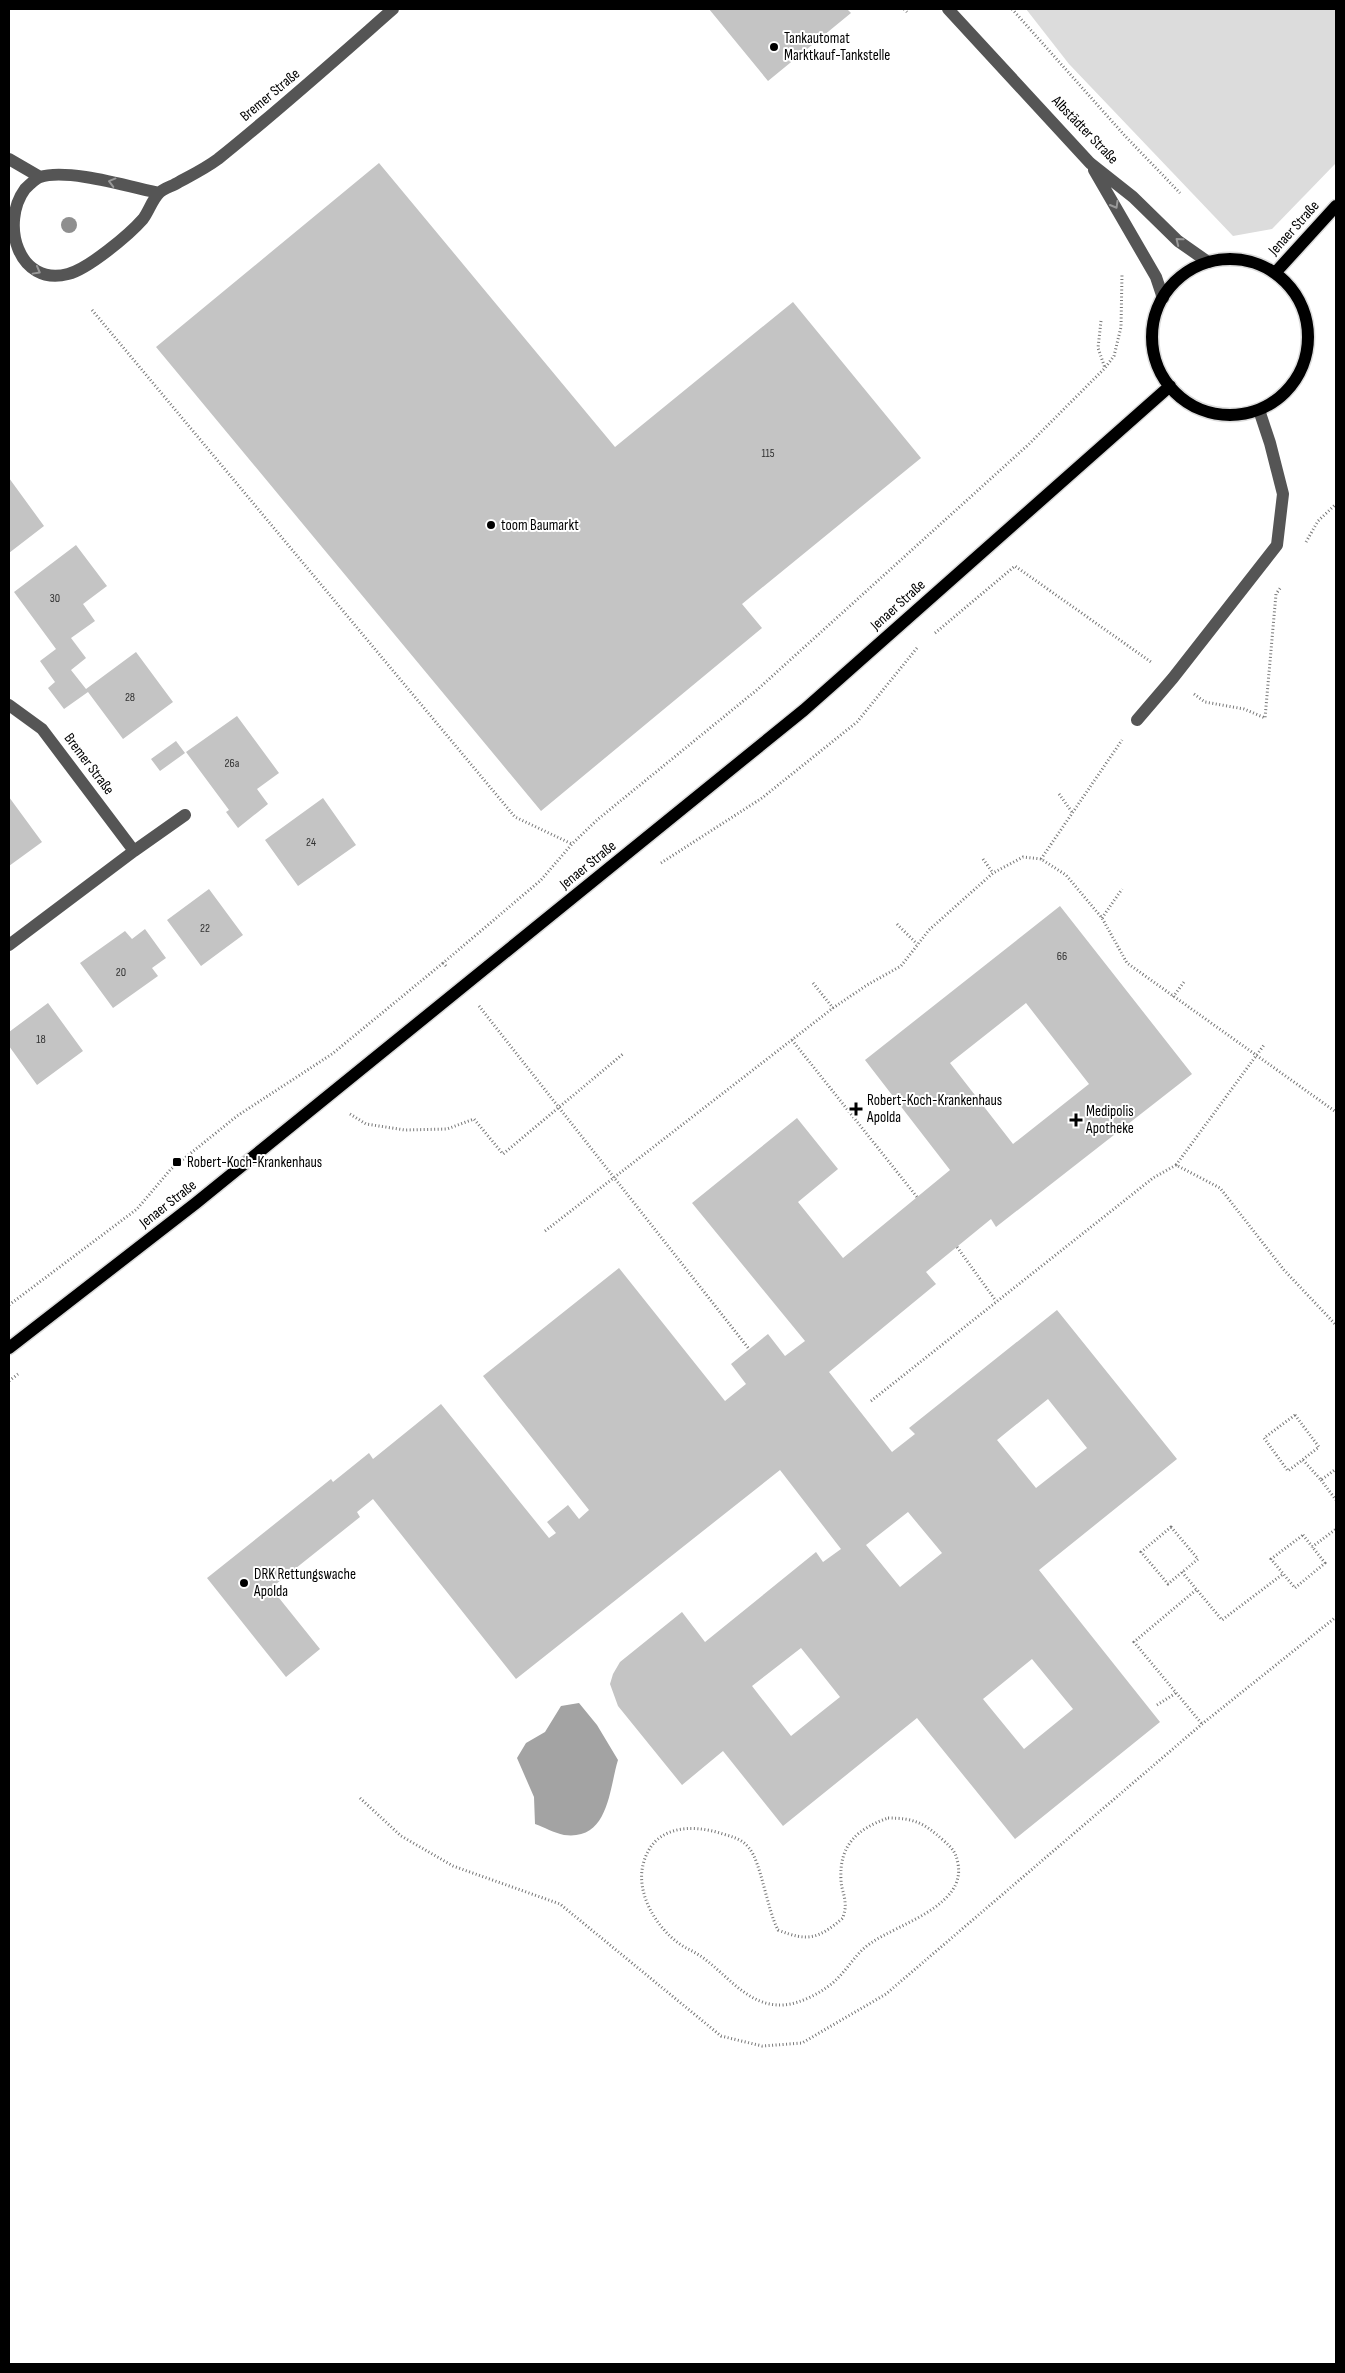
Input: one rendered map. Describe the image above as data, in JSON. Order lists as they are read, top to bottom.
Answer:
{
  "streets": {
    "main road": ["Jenaer Straße"],
    "street": ["Bremer Straße", "Albstädter Straße"]
  },
  "crossings": [
    ["Albstädter Straße", "Jenaer Straße"]
  ],
  "places": {
    "other": ["Tankautomat Marktkauf-Tankstelle", "toom Baumarkt", "DRK Rettungswache Apolda"],
    "health": ["Robert-Koch-Krankenhaus Apolda", "Medipolis Apotheke"],
    "transit": ["Robert-Koch-Krankenhaus"]
  },
  "house_numbers": [
    "115",
    "30",
    "28",
    "26a",
    "24",
    "22",
    "66",
    "20",
    "18"
  ]
}
